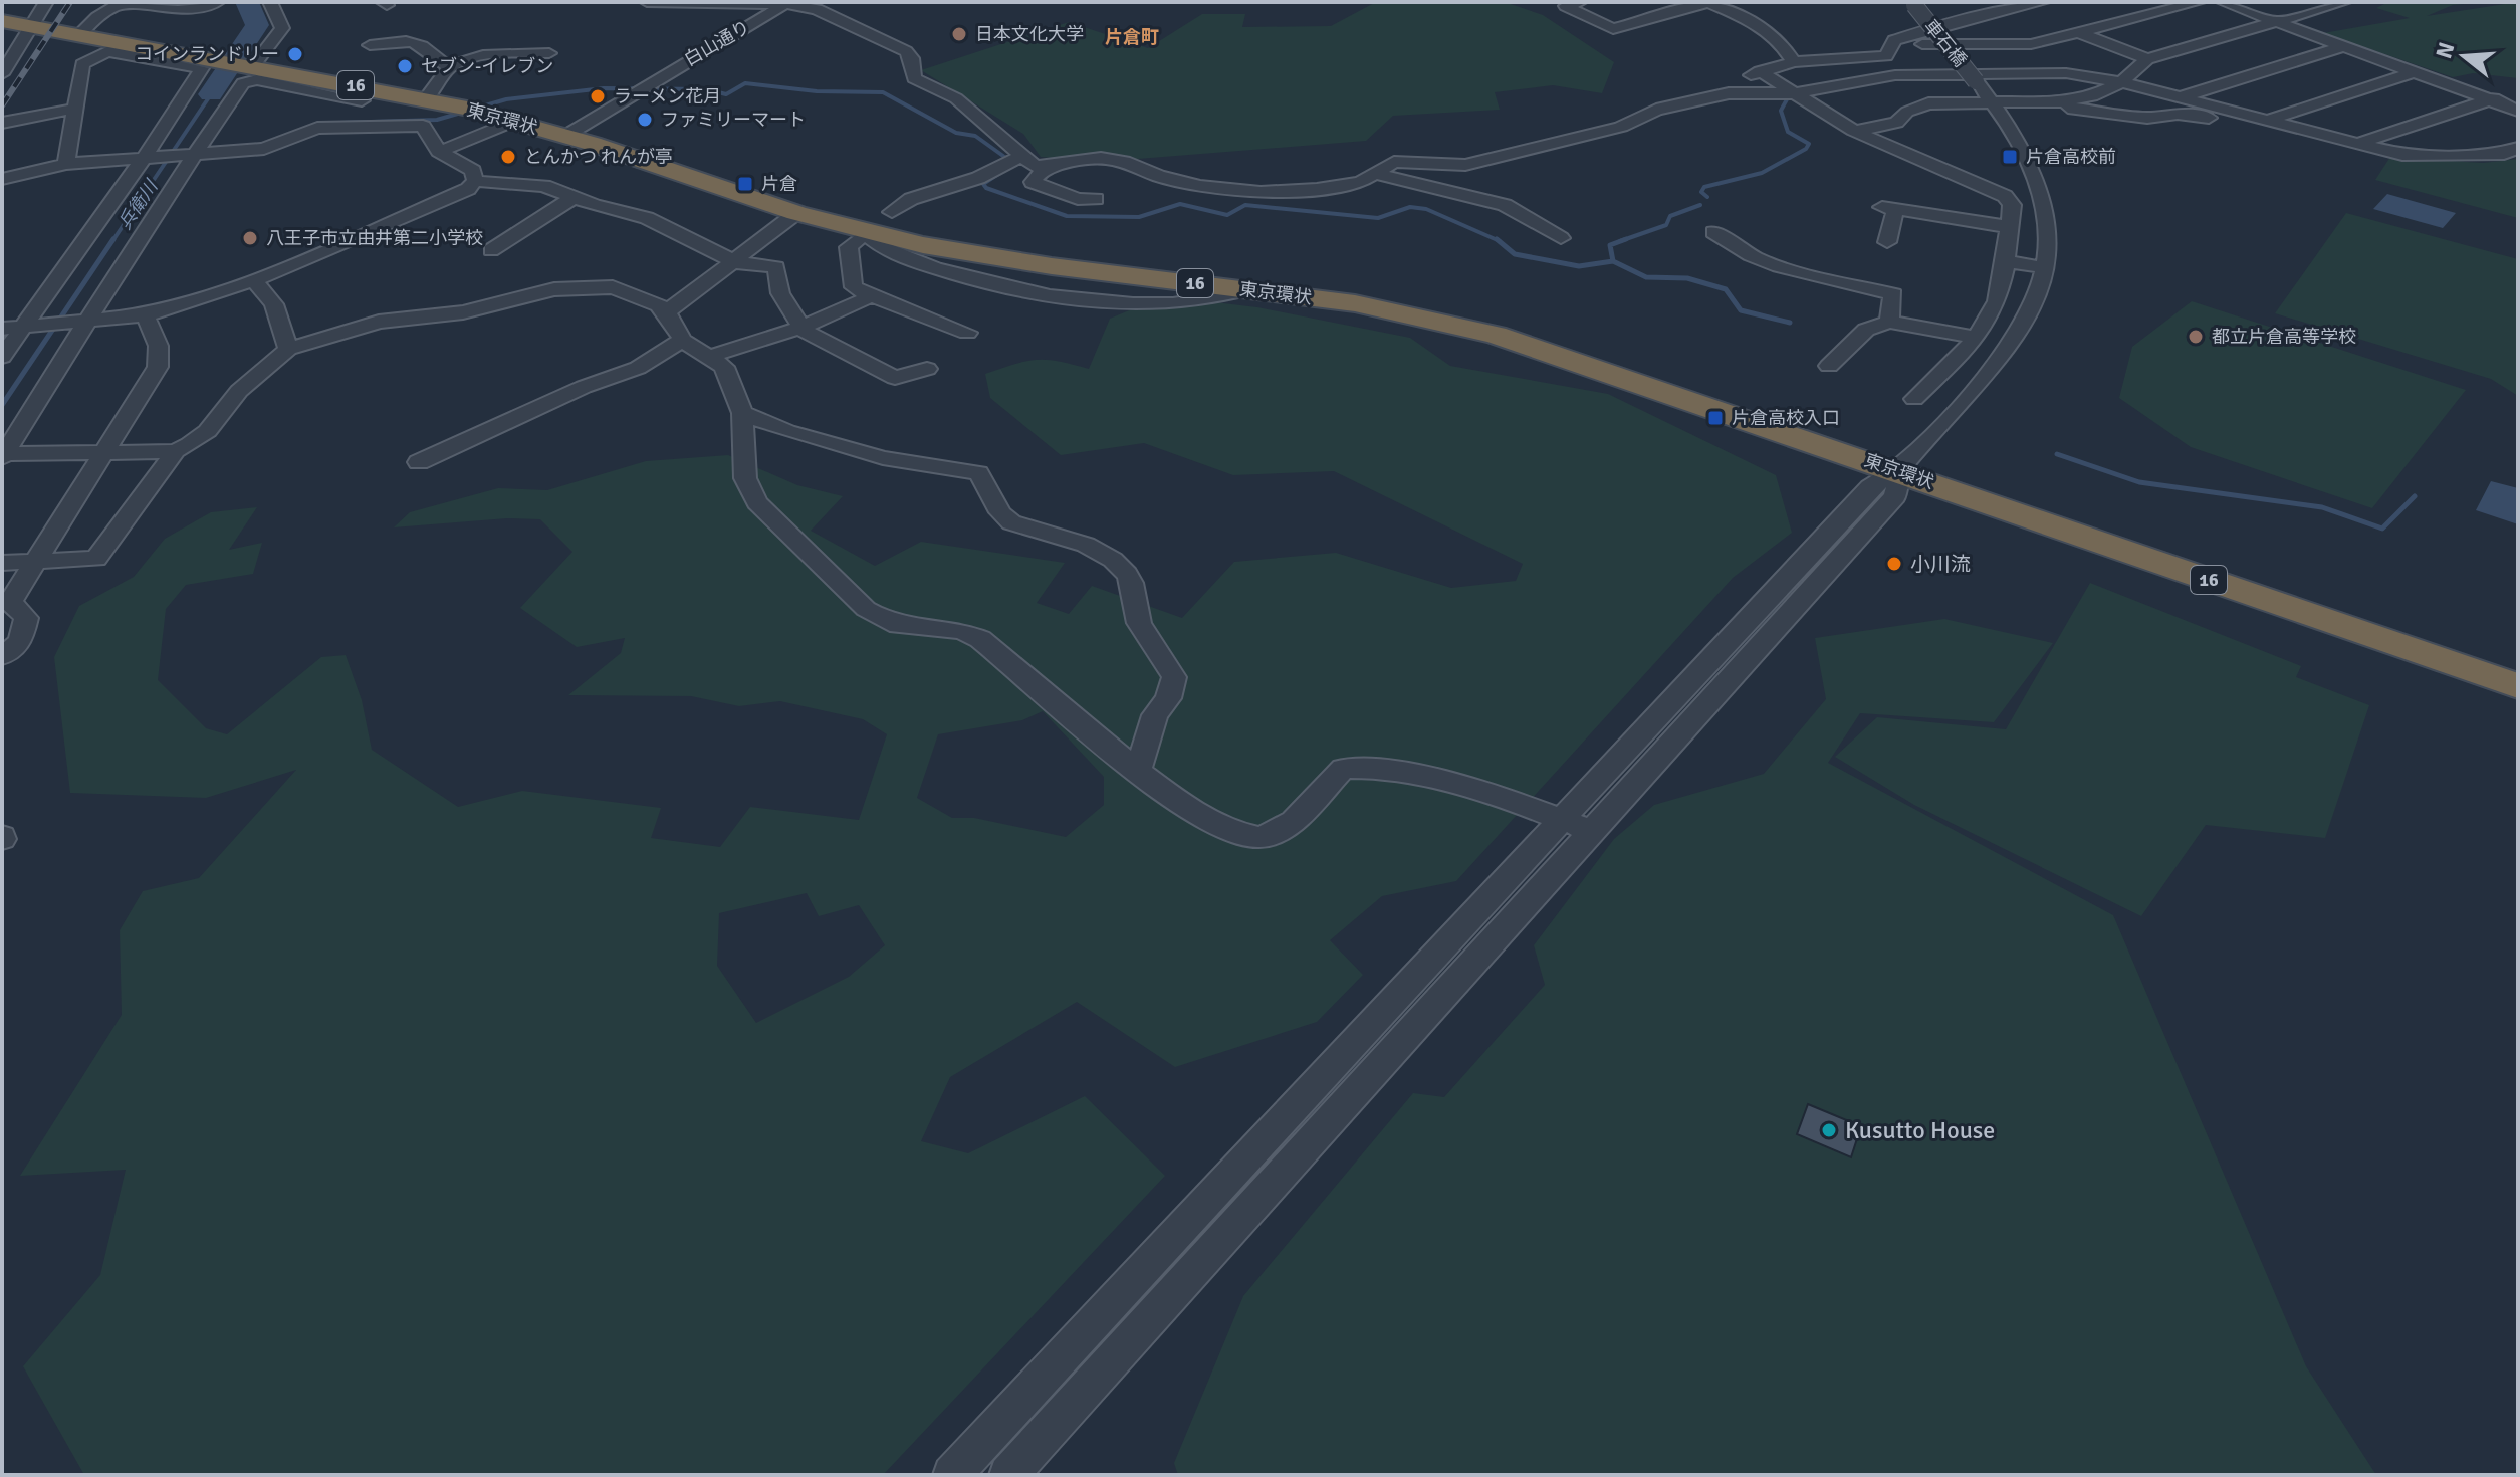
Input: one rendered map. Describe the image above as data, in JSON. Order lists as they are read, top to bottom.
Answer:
{
  "streets": {
    "highway": ["16", "東京環状"],
    "street": ["白山通り", "車石橋"]
  },
  "crossings": [
    ["白山通り", "東京環状"],
    ["車石橋", "東京環状"]
  ],
  "districts": ["片倉町"],
  "water": ["兵衛川"],
  "places": {
    "other": [
      "日本文化大学",
      "コインランドリー",
      "セブン-イレブン",
      "ラーメン花月",
      "ファミリーマート",
      "とんかつ れんが亭",
      "八王子市立由井第二小学校",
      "都立片倉高等学校",
      "小川流",
      "Kusutto House"
    ],
    "transit": ["片倉高校前", "片倉", "片倉高校入口"]
  },
  "north": "left"
}
